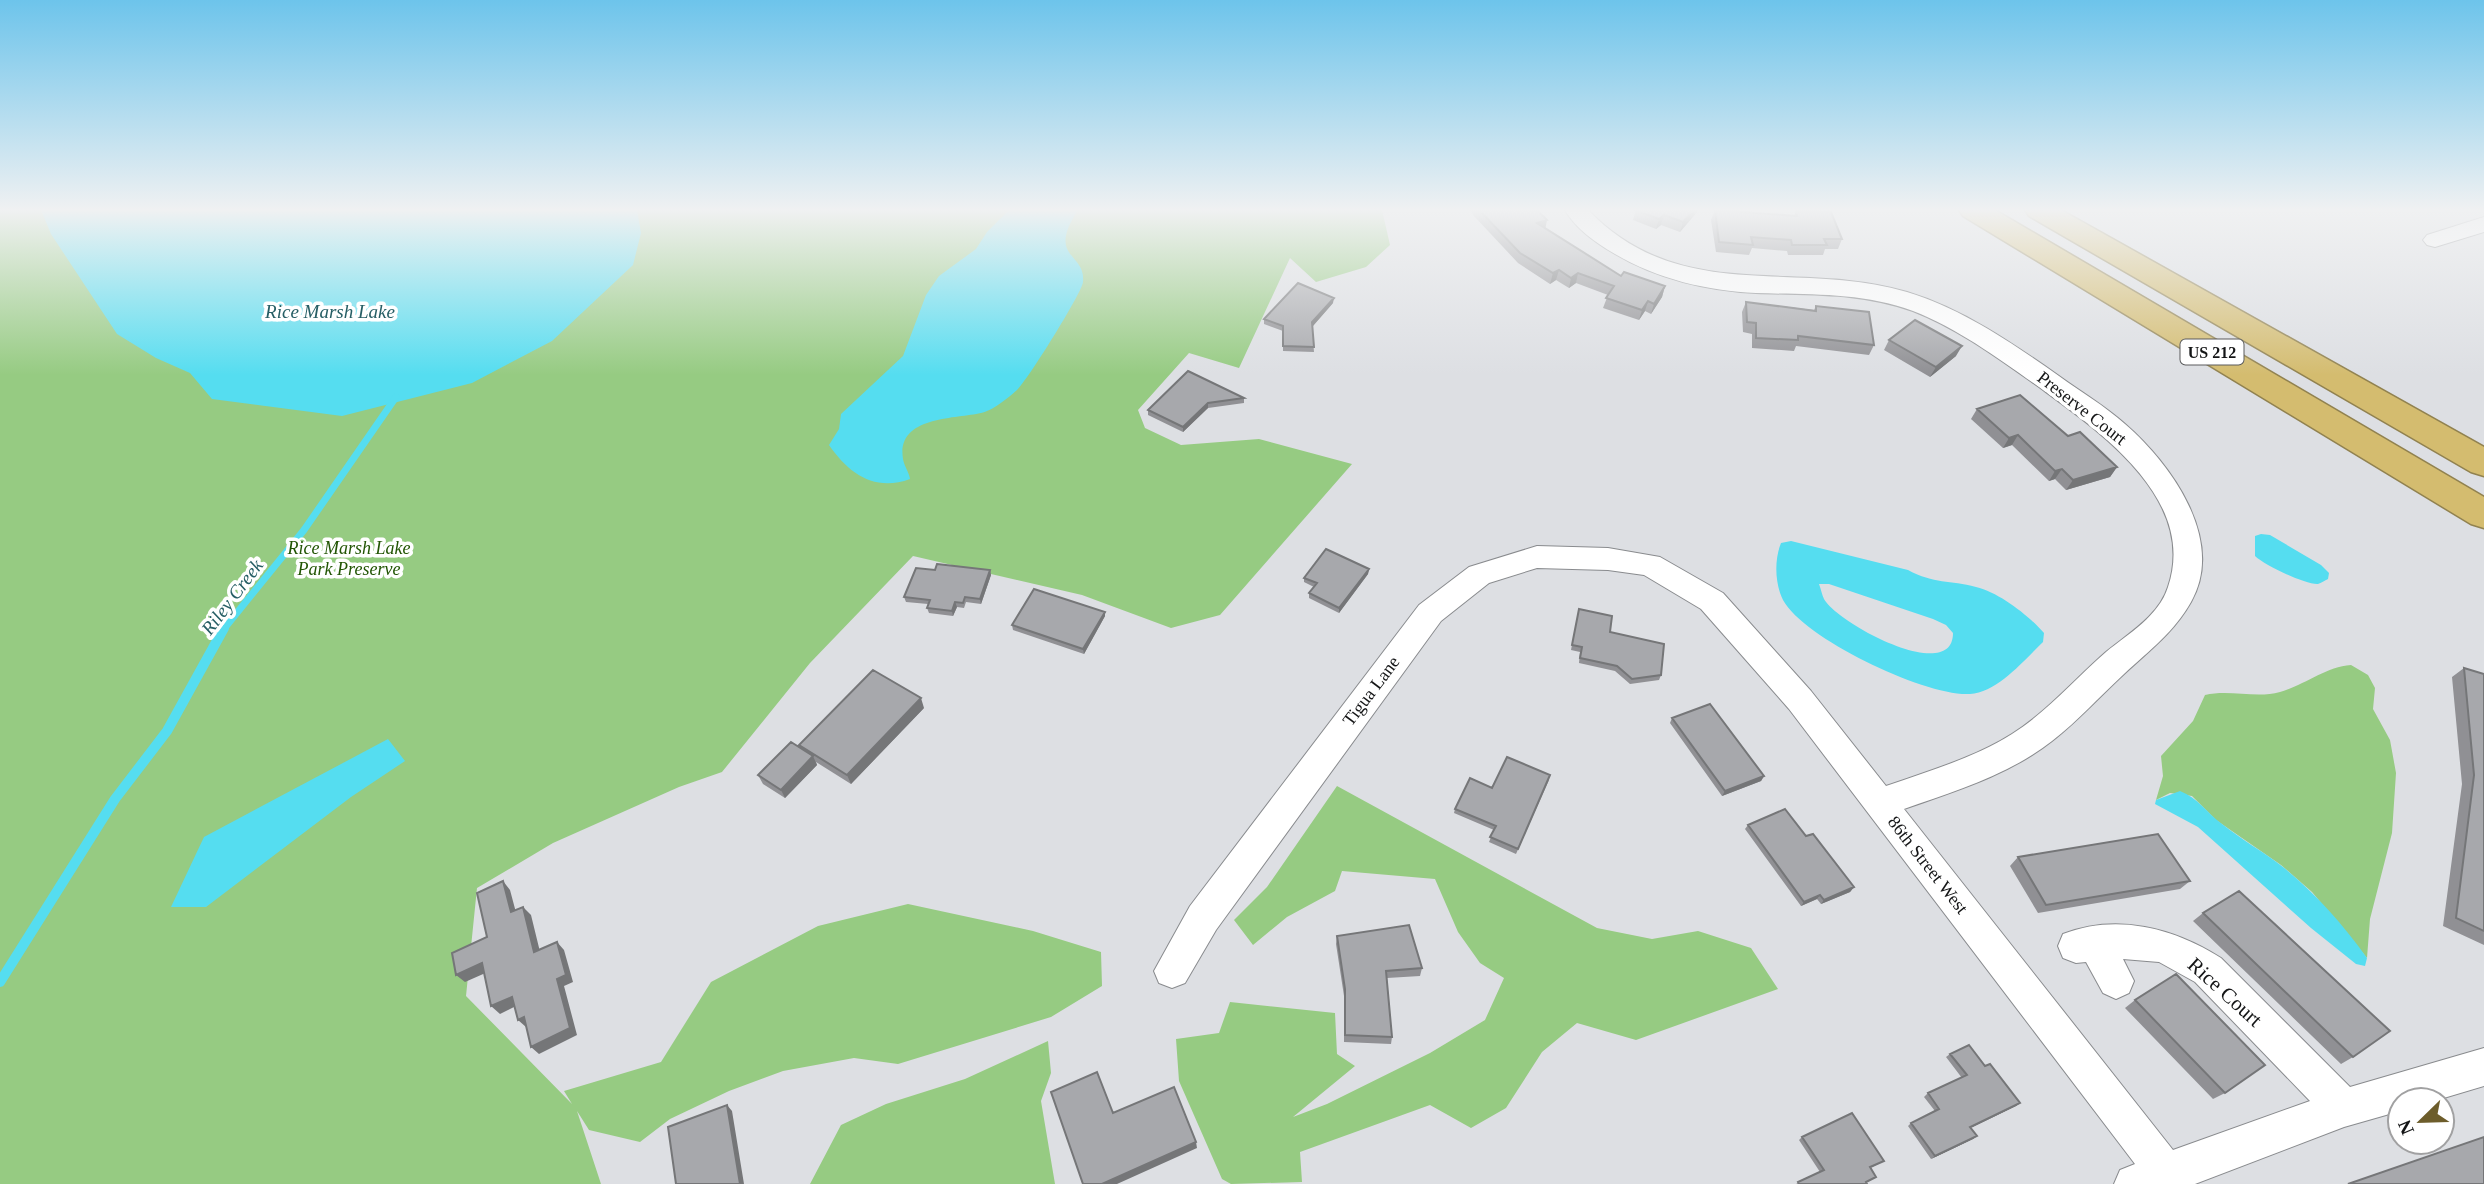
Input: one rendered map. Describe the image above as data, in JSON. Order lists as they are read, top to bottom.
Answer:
{
  "streets": {
    "highway": ["US 212"],
    "street": [
      "Preserve Court",
      "Tigua Lane",
      "86th Street West",
      "Rice Court"
    ]
  },
  "crossings": [
    ["Preserve Court", "86th Street West"],
    ["Tigua Lane", "86th Street West"]
  ],
  "water": ["Rice Marsh Lake", "Riley Creek"],
  "parks": ["Rice Marsh Lake Park Preserve"],
  "north": "bottom left"
}
